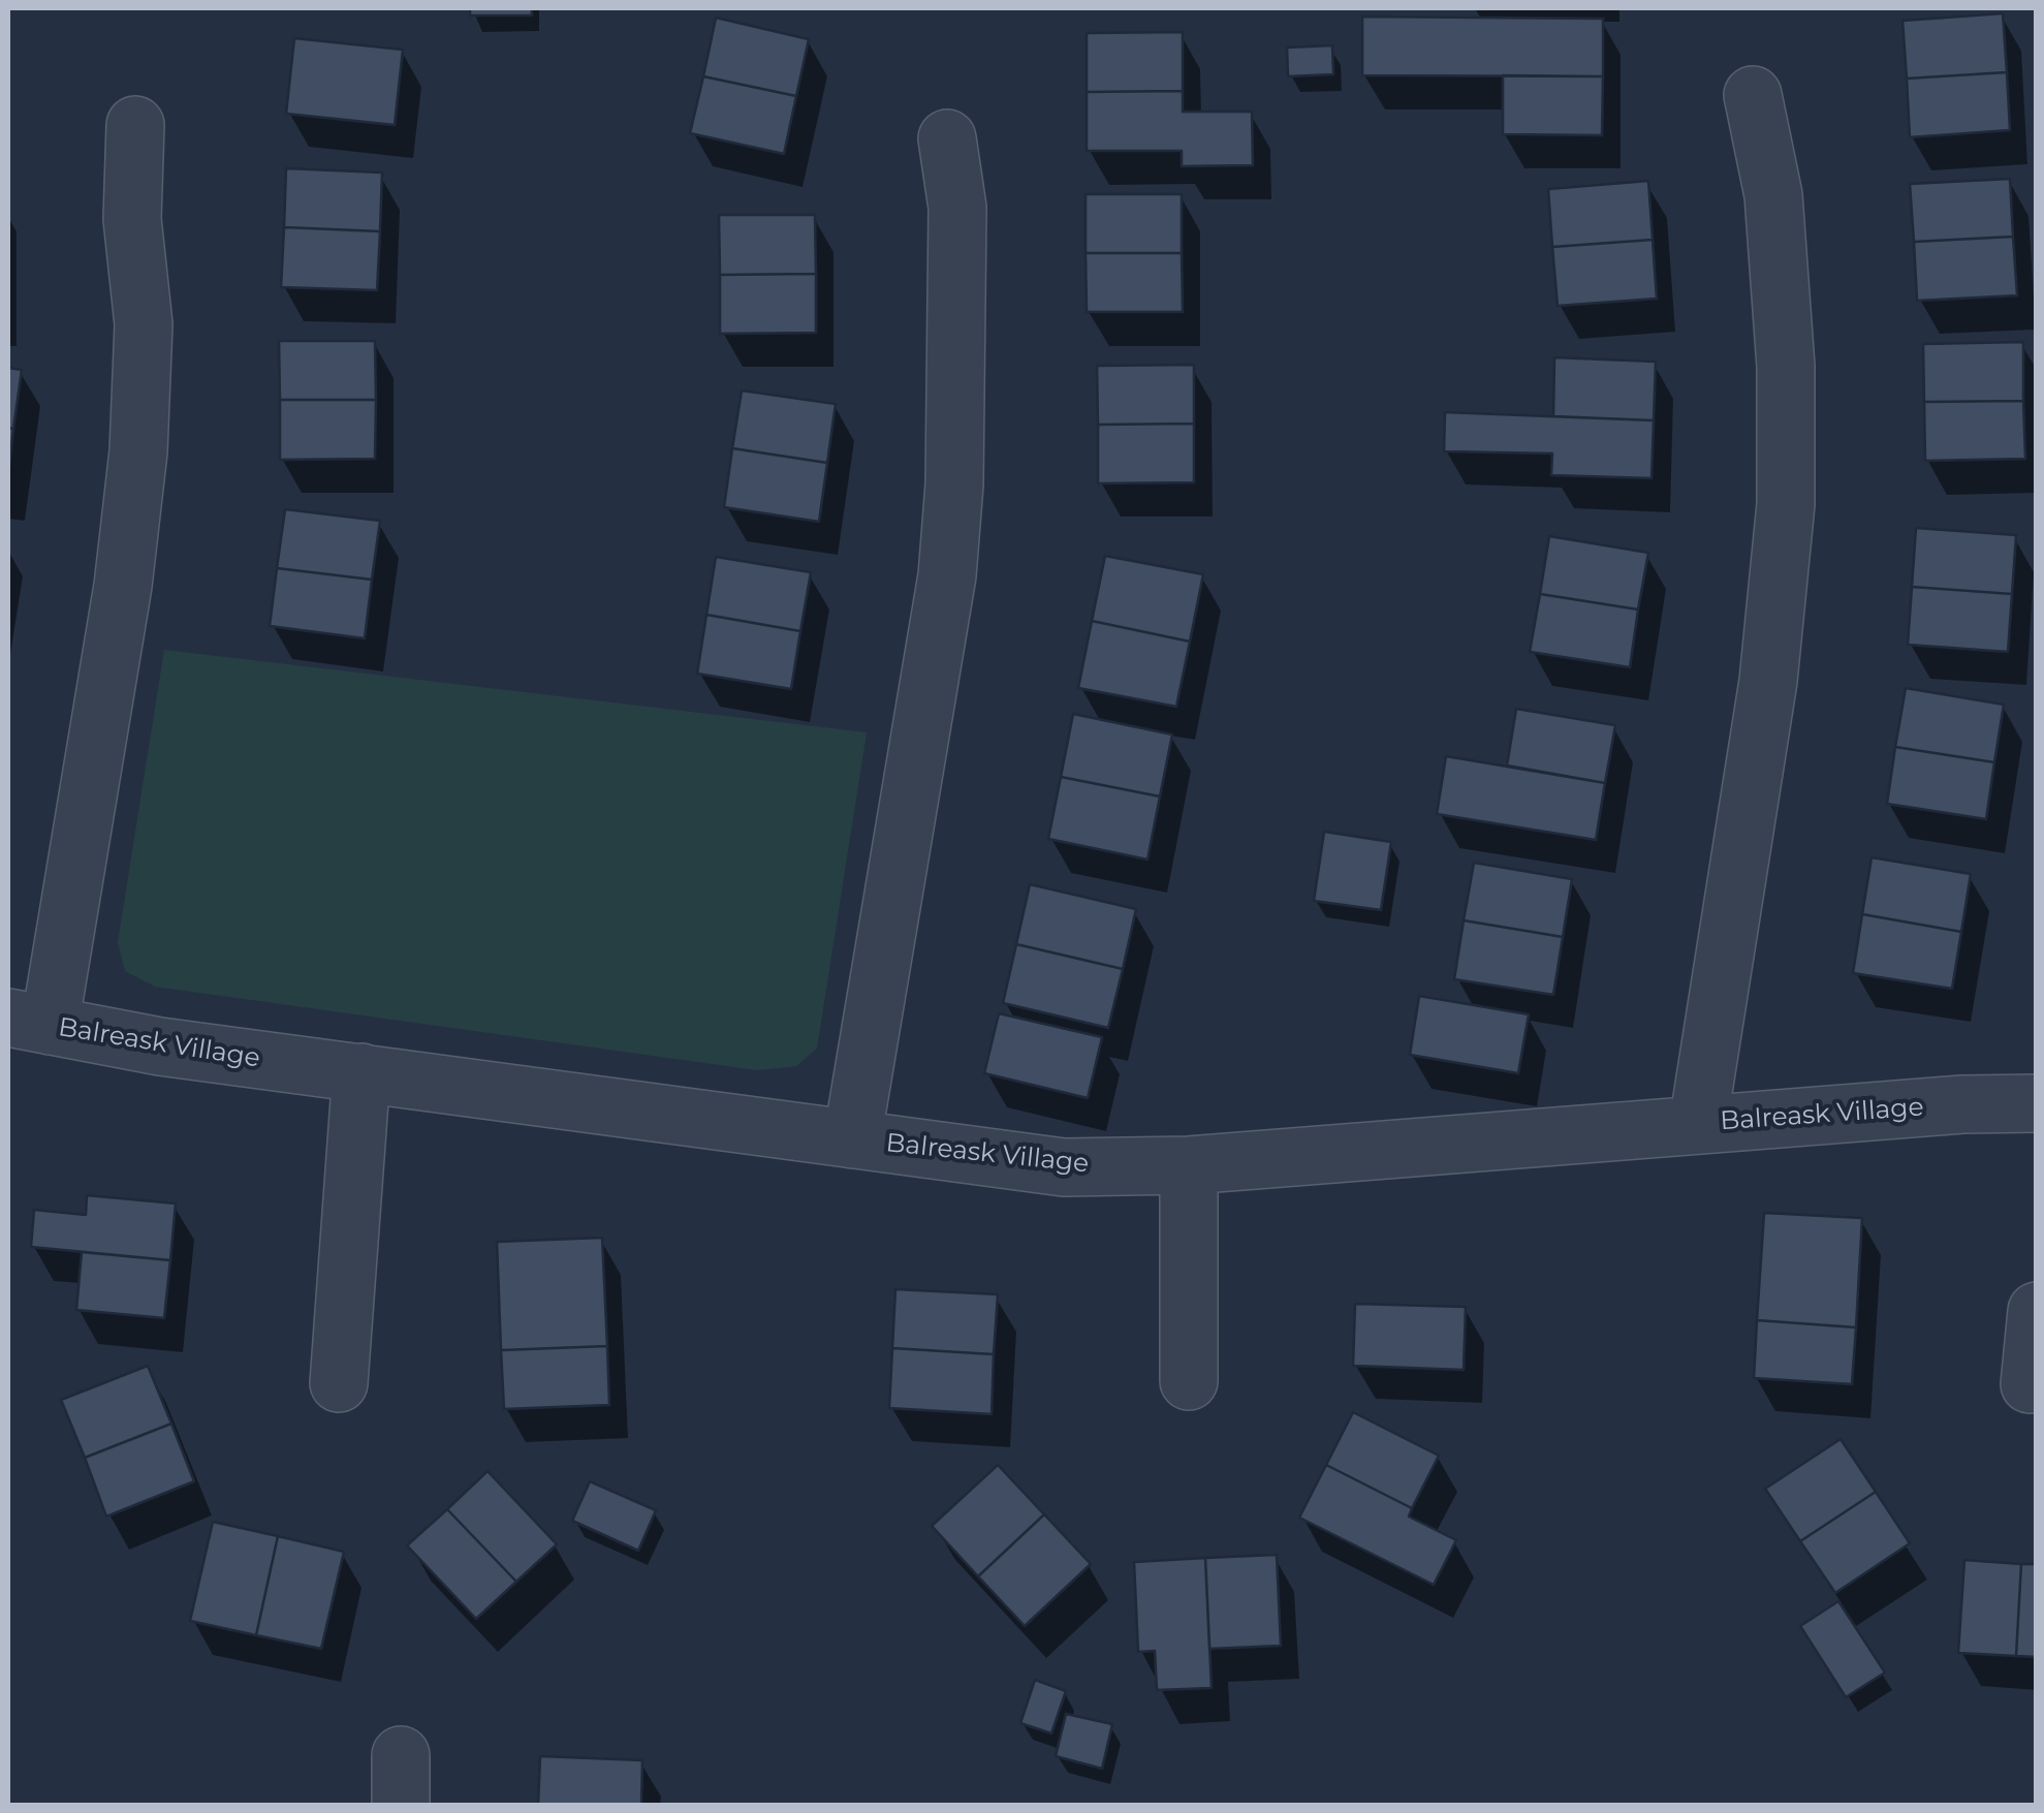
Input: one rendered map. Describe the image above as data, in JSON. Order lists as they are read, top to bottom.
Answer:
{
  "streets": {
    "street": ["Balreask Village"]
  }
}
